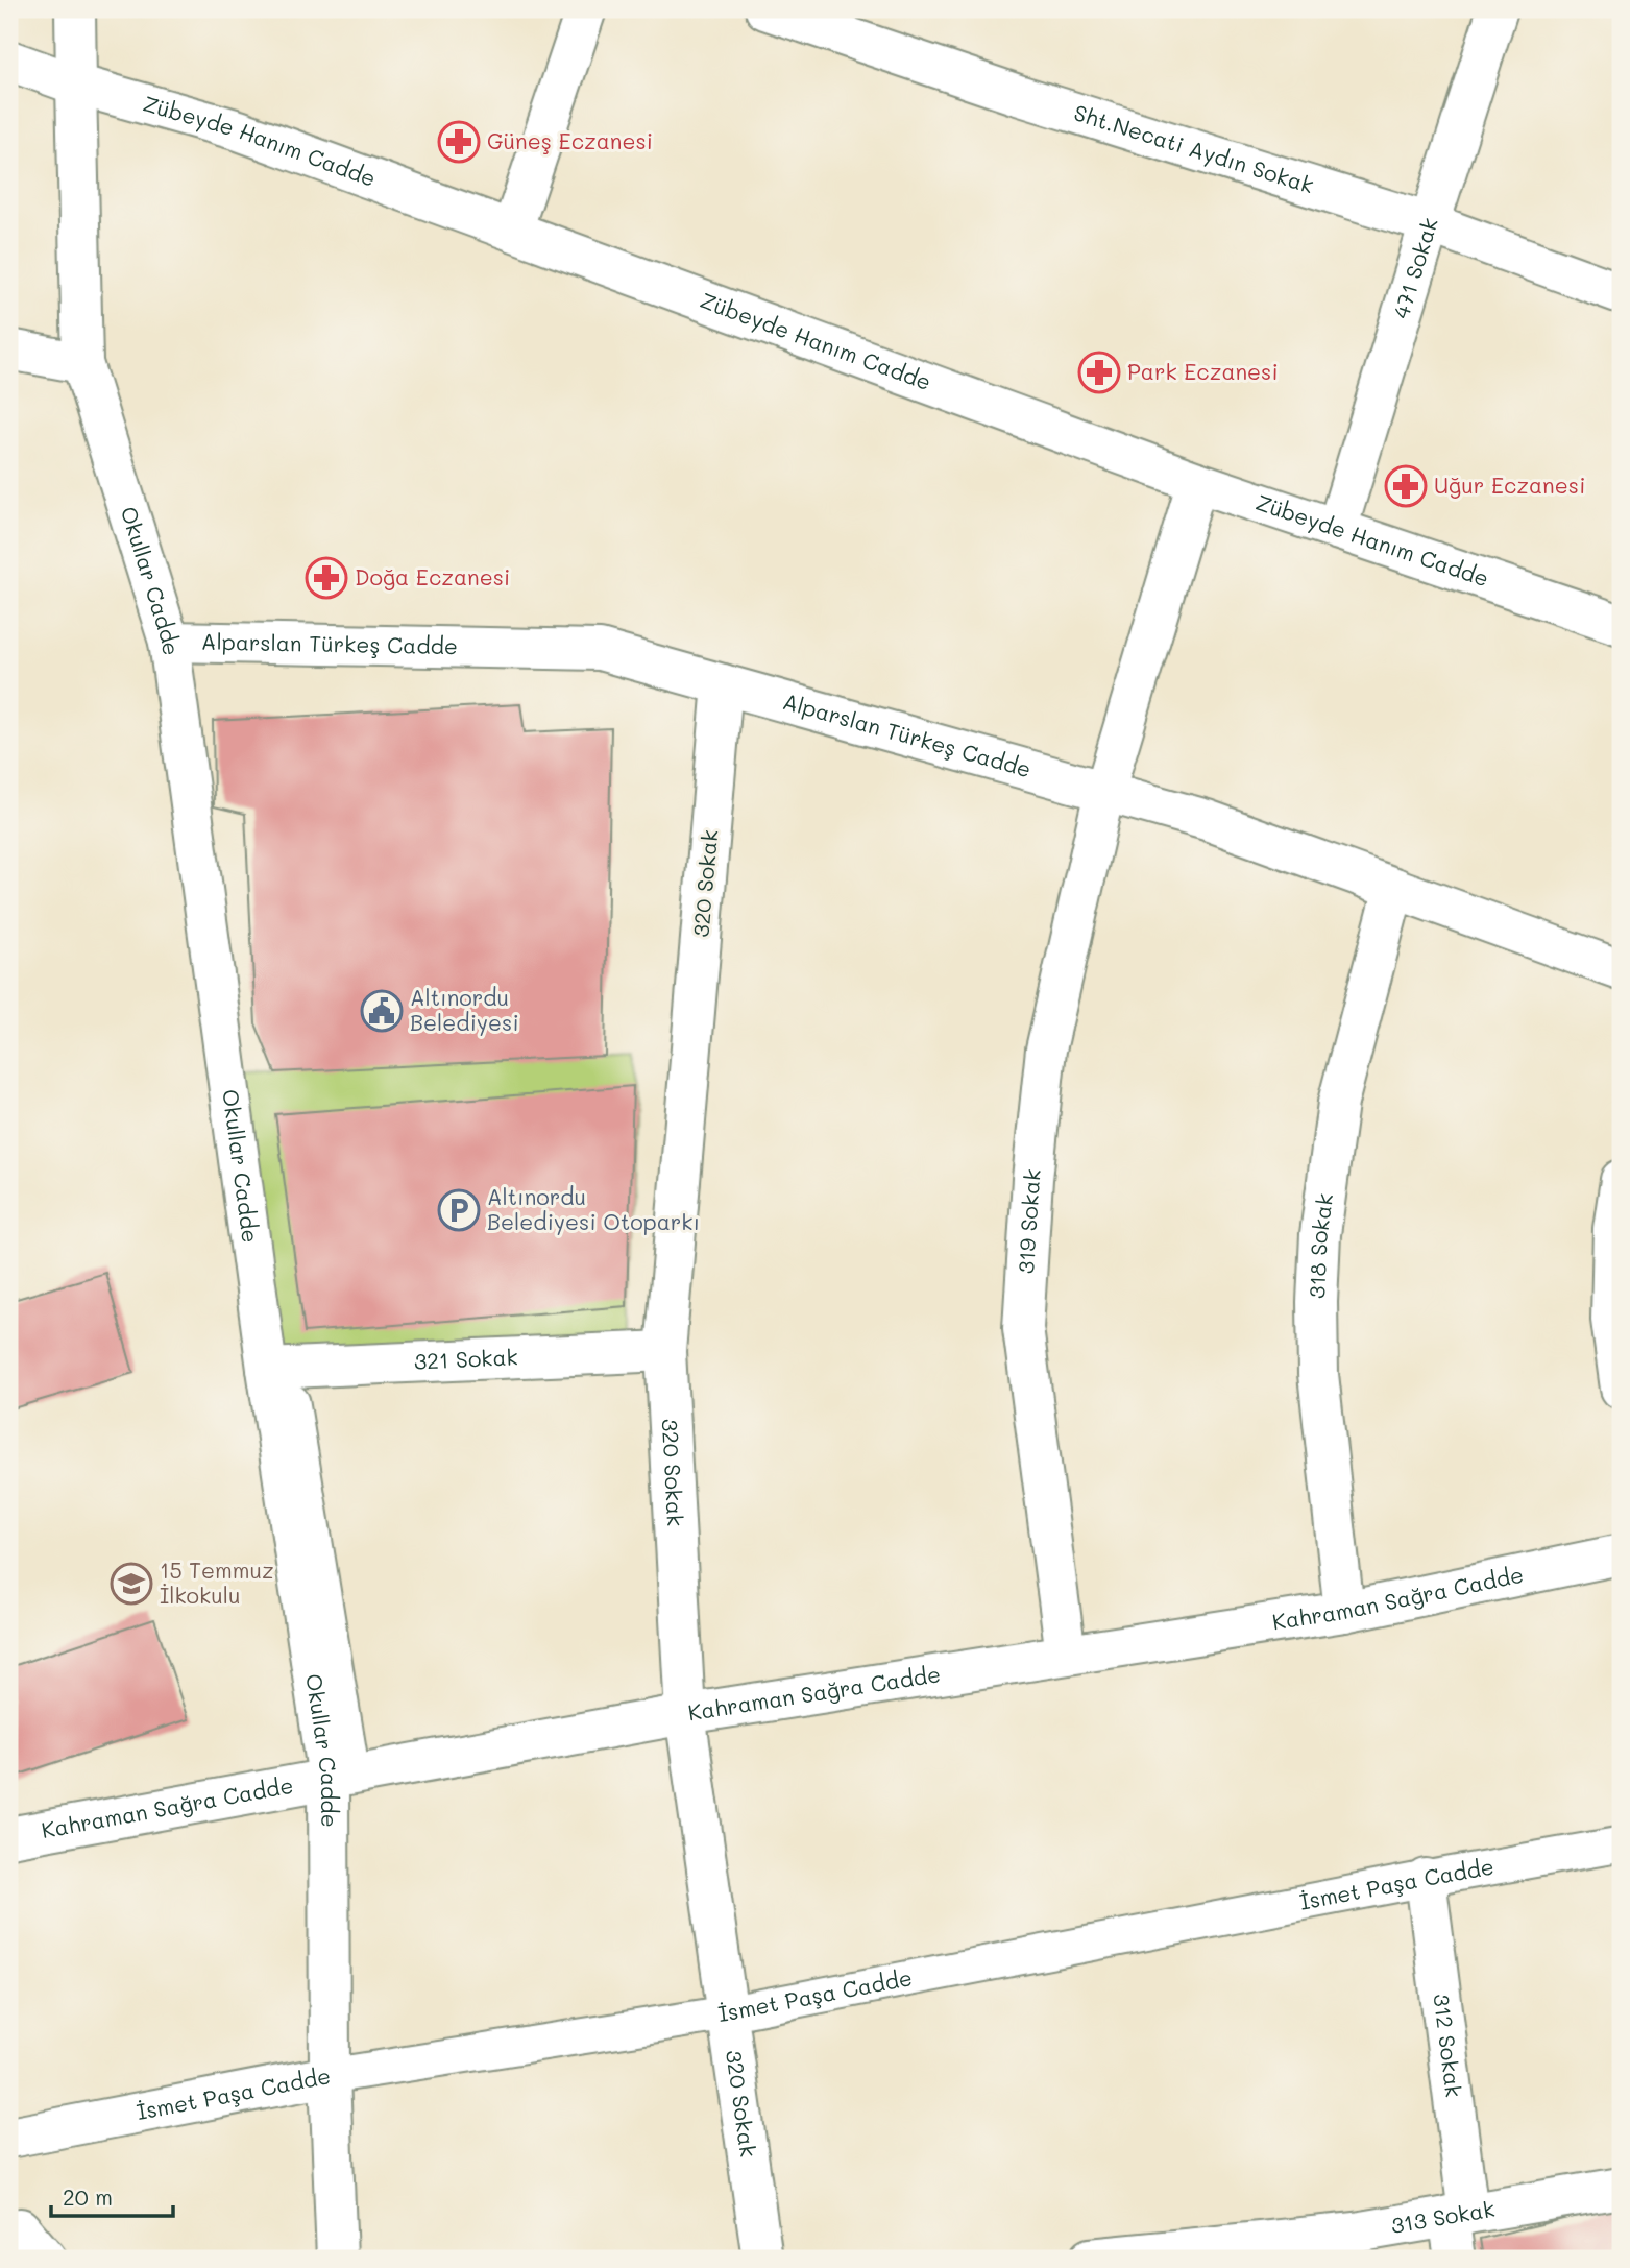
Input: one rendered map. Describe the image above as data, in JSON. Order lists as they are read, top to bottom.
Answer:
{
  "streets": {
    "street": [
      "Zübeyde Hanım Cadde",
      "Sht.Necati Aydın Sokak",
      "471 Sokak",
      "Okullar Cadde",
      "Alparslan Türkeş Cadde",
      "320 Sokak",
      "319 Sokak",
      "318 Sokak",
      "321 Sokak",
      "Kahraman Sağra Cadde",
      "İsmet Paşa Cadde",
      "312 Sokak",
      "313 Sokak"
    ]
  },
  "crossings": [
    ["Zübeyde Hanım Cadde", "471 Sokak"],
    ["Zübeyde Hanım Cadde", "Okullar Cadde"],
    ["Zübeyde Hanım Cadde", "319 Sokak"],
    ["Sht.Necati Aydın Sokak", "471 Sokak"],
    ["Okullar Cadde", "Alparslan Türkeş Cadde"],
    ["Okullar Cadde", "321 Sokak"],
    ["Okullar Cadde", "Kahraman Sağra Cadde"],
    ["Okullar Cadde", "İsmet Paşa Cadde"],
    ["Alparslan Türkeş Cadde", "320 Sokak"],
    ["Alparslan Türkeş Cadde", "319 Sokak"],
    ["Alparslan Türkeş Cadde", "318 Sokak"],
    ["320 Sokak", "321 Sokak"],
    ["320 Sokak", "Kahraman Sağra Cadde"],
    ["320 Sokak", "İsmet Paşa Cadde"],
    ["319 Sokak", "Kahraman Sağra Cadde"],
    ["318 Sokak", "Kahraman Sağra Cadde"],
    ["İsmet Paşa Cadde", "312 Sokak"],
    ["312 Sokak", "313 Sokak"]
  ],
  "places": {
    "pharmacy": [
      "Güneş Eczanesi",
      "Park Eczanesi",
      "Uğur Eczanesi",
      "Doğa Eczanesi"
    ],
    "public building": ["Altınordu Belediyesi"],
    "parking": ["Altınordu Belediyesi Otoparkı"],
    "school or university": ["15 Temmuz İlkokulu"]
  },
  "scale_bar": "20 m"
}
